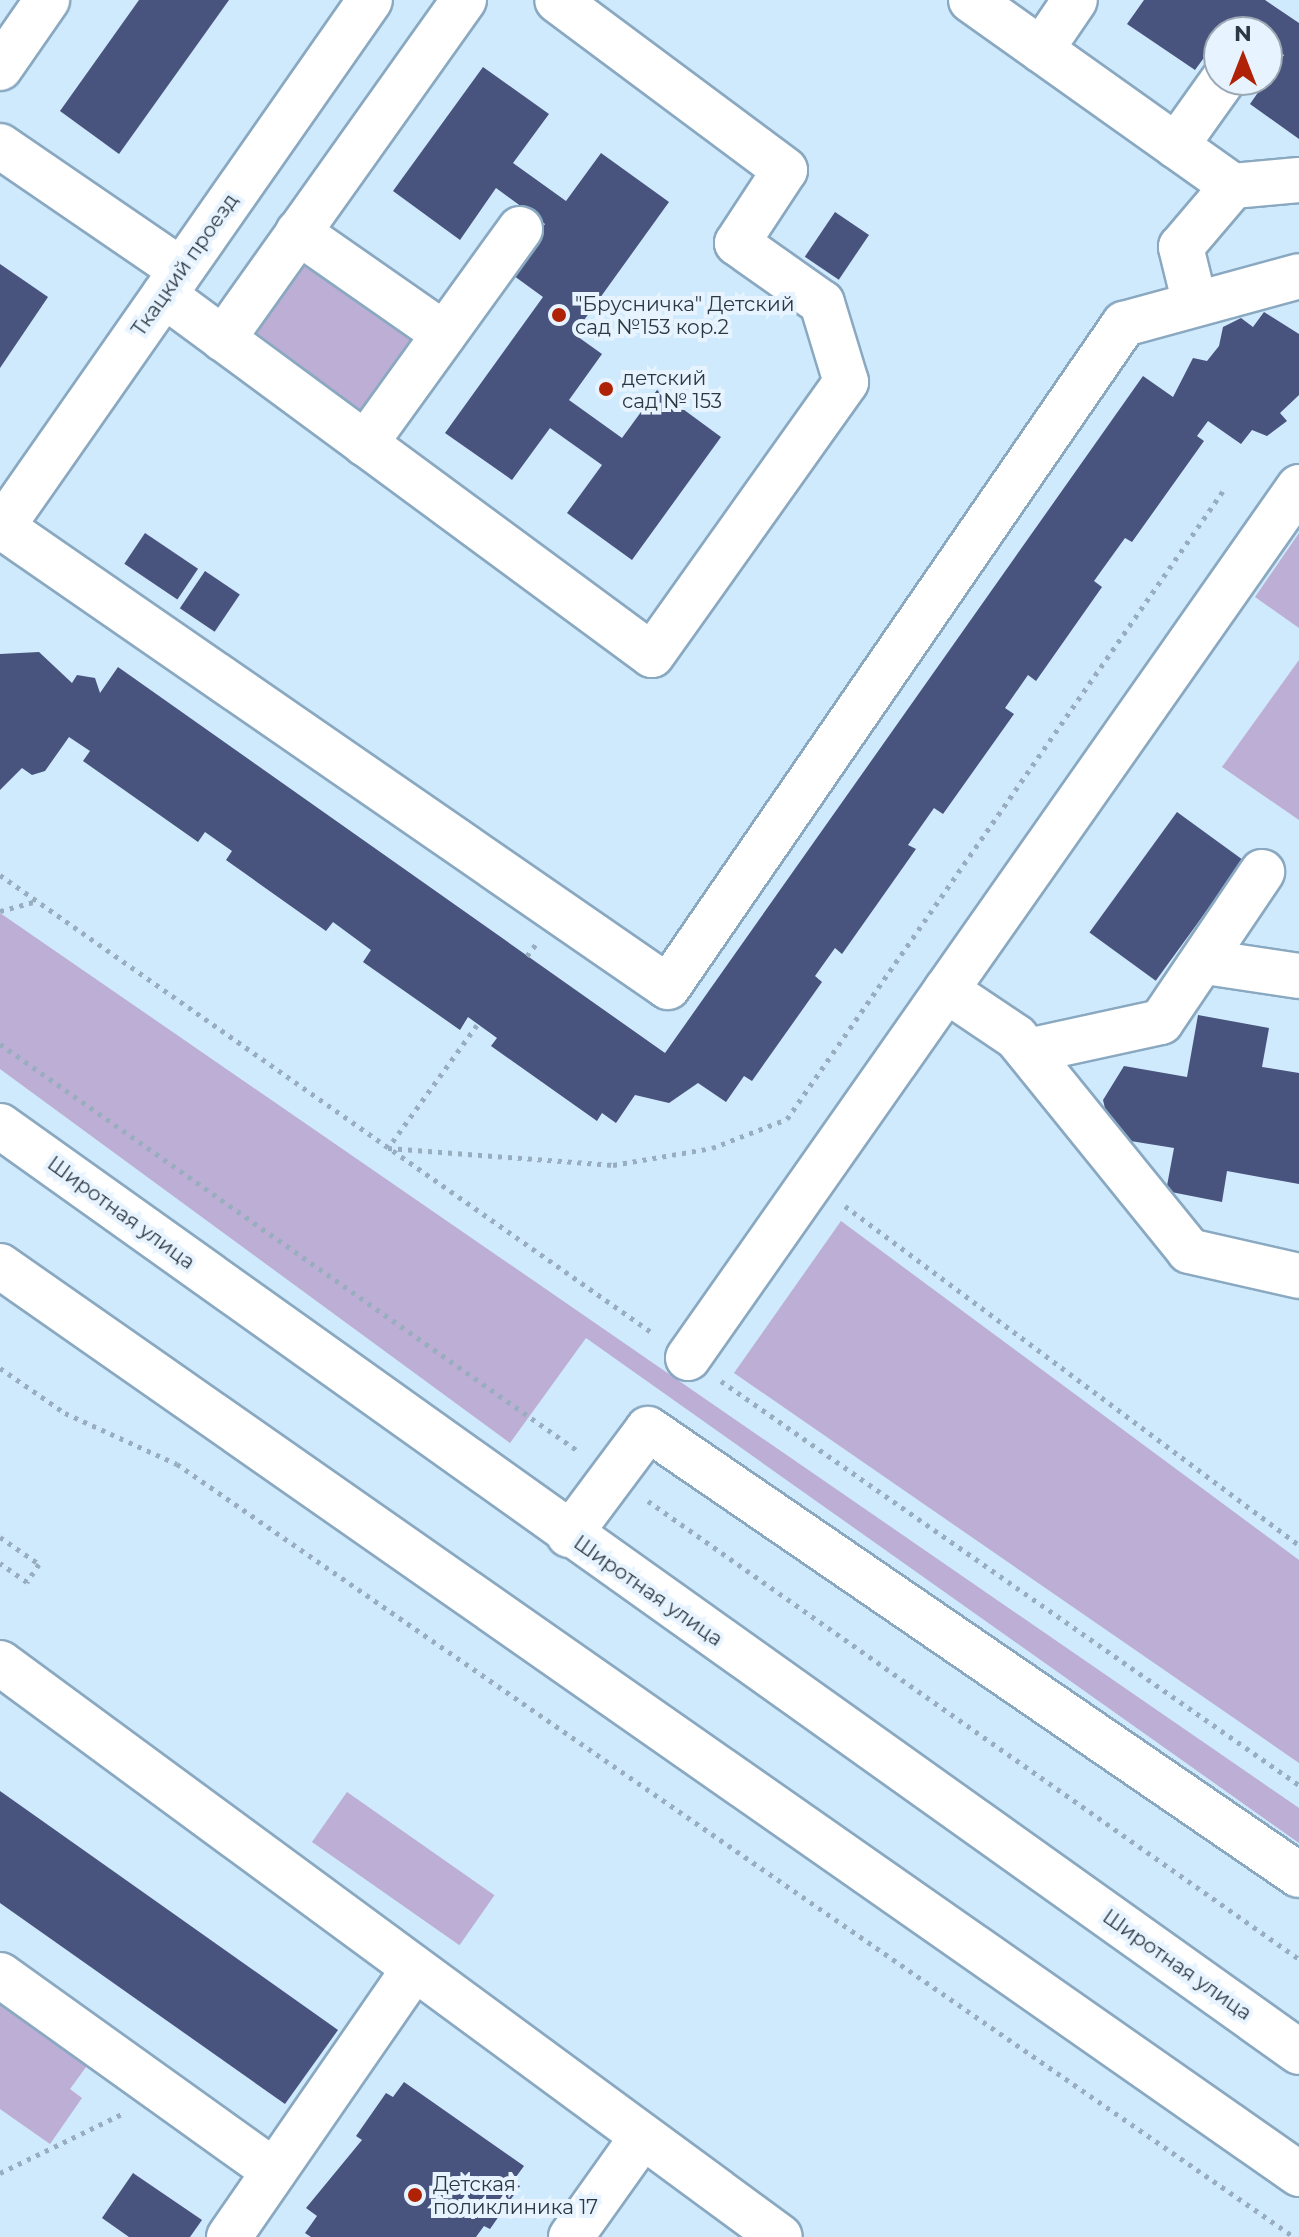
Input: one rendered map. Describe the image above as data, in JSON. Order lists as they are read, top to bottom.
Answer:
{
  "streets": {
    "main road": ["Ткацкий проезд", "Широтная улица"]
  },
  "places": ["\"Брусничка\" Детский сад №153 кор.2", "детский сад № 153", "Детская поликлиника 17"],
  "north": "top"
}
